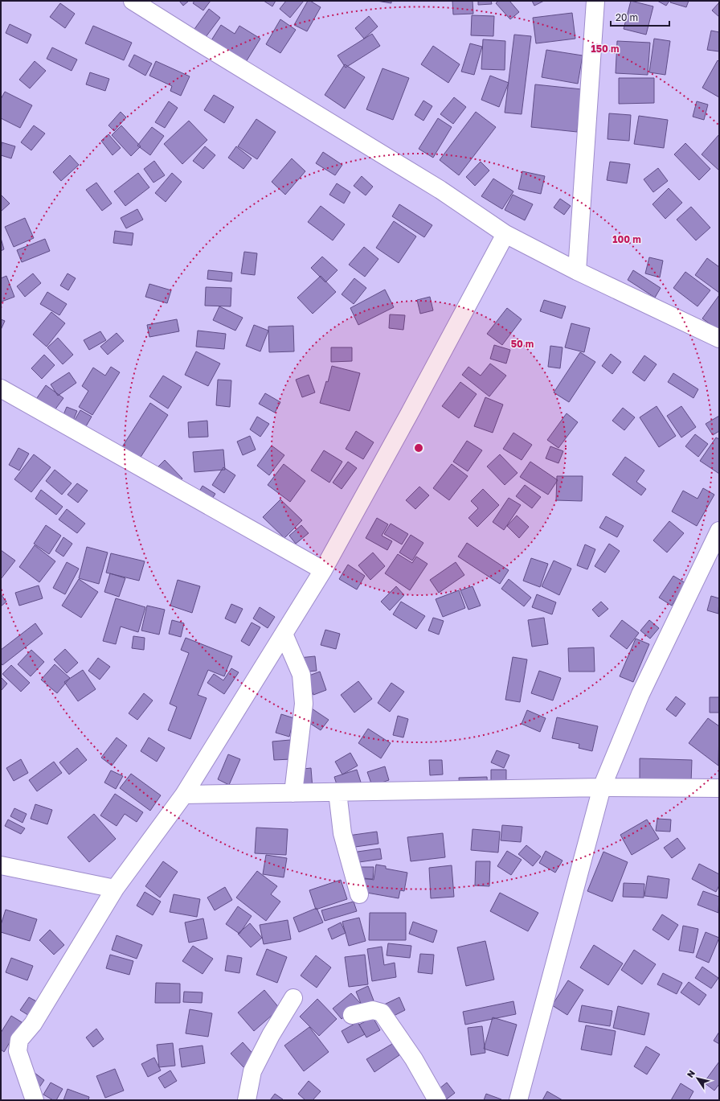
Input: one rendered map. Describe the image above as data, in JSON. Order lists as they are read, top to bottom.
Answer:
{
  "scale_bar": "20 m",
  "north": "top left",
  "rings": ["150 m", "100 m", "50 m"]
}
